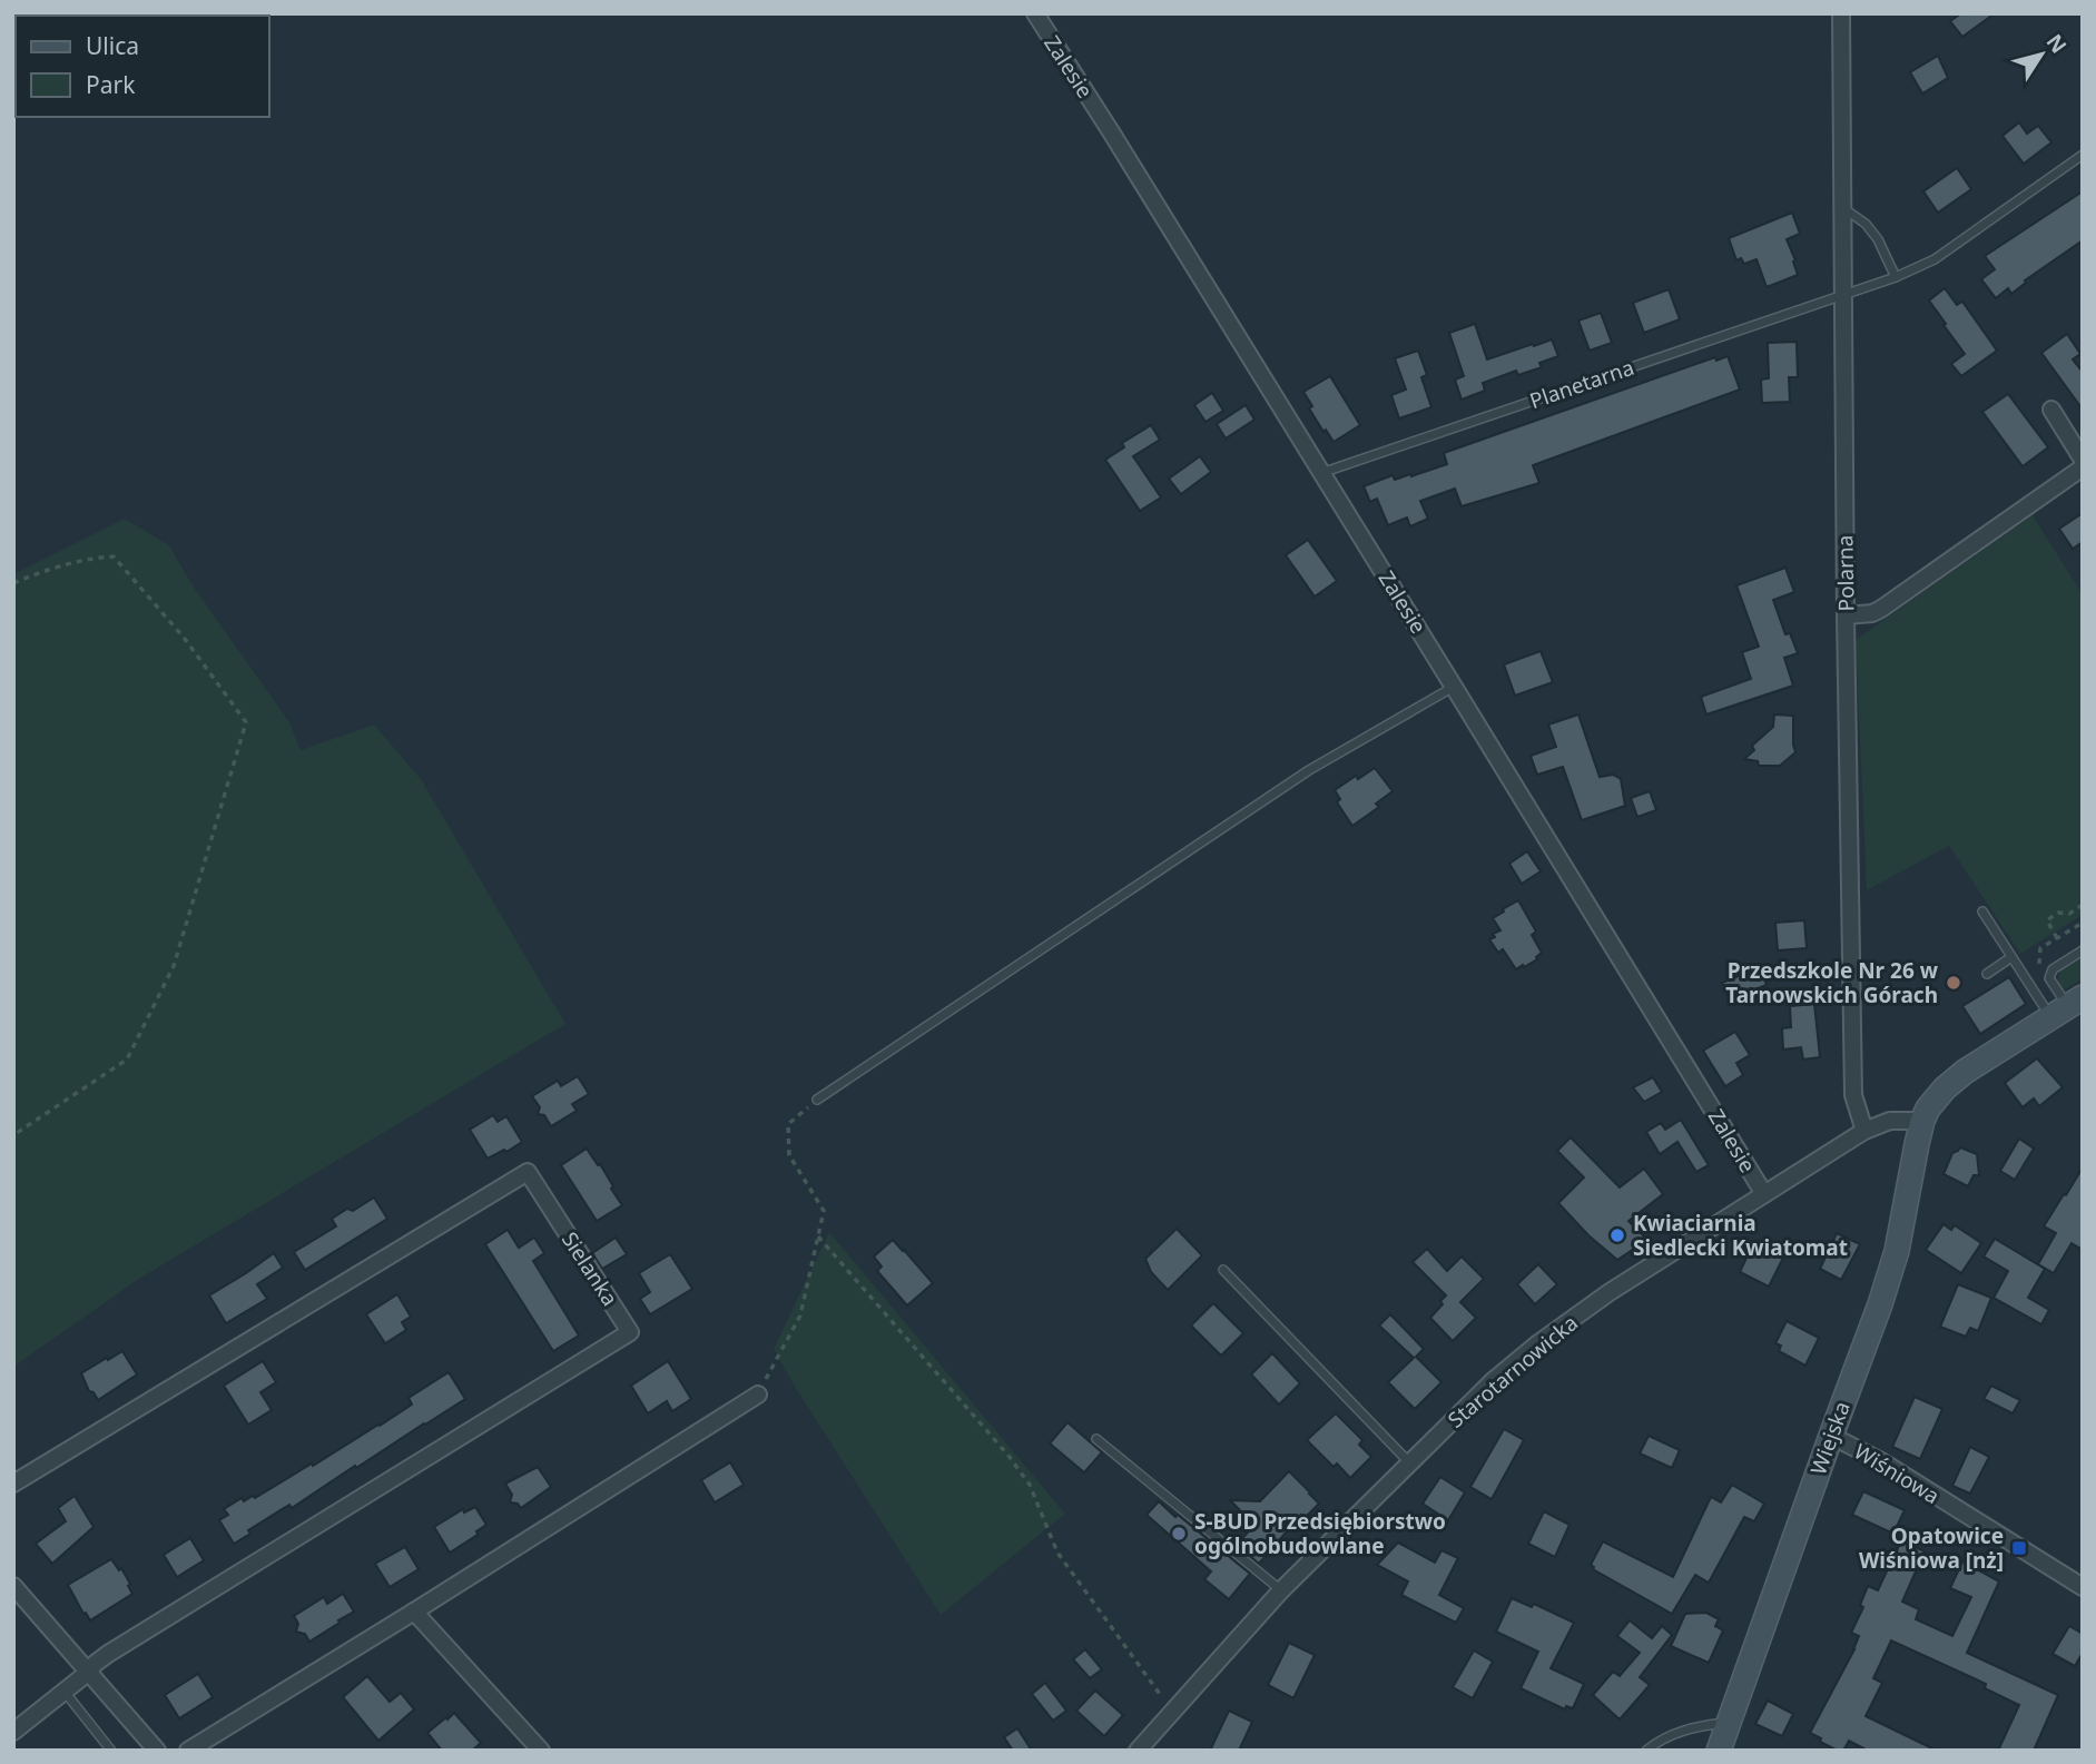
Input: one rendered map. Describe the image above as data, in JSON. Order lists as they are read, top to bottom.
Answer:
{
  "streets": {
    "street": [
      "Zalesie",
      "Polarna",
      "Sielanka",
      "Starotarnowicka",
      "Wiejska",
      "Wiśniowa"
    ],
    "lane": ["Planetarna"]
  },
  "crossings": [
    ["Zalesie", "Planetarna"],
    ["Zalesie", "Starotarnowicka"],
    ["Planetarna", "Polarna"],
    ["Polarna", "Starotarnowicka"],
    ["Starotarnowicka", "Wiejska"],
    ["Wiejska", "Wiśniowa"]
  ],
  "places": {
    "other": ["Przedszkole Nr 26 w Tarnowskich Górach", "Kwiaciarnia Siedlecki Kwiatomat", "S-BUD Przedsiębiorstwo ogólnobudowlane"],
    "transit": ["Opatowice Wiśniowa [nż]"]
  },
  "legend": ["Ulica", "Park"],
  "north": "top right"
}
